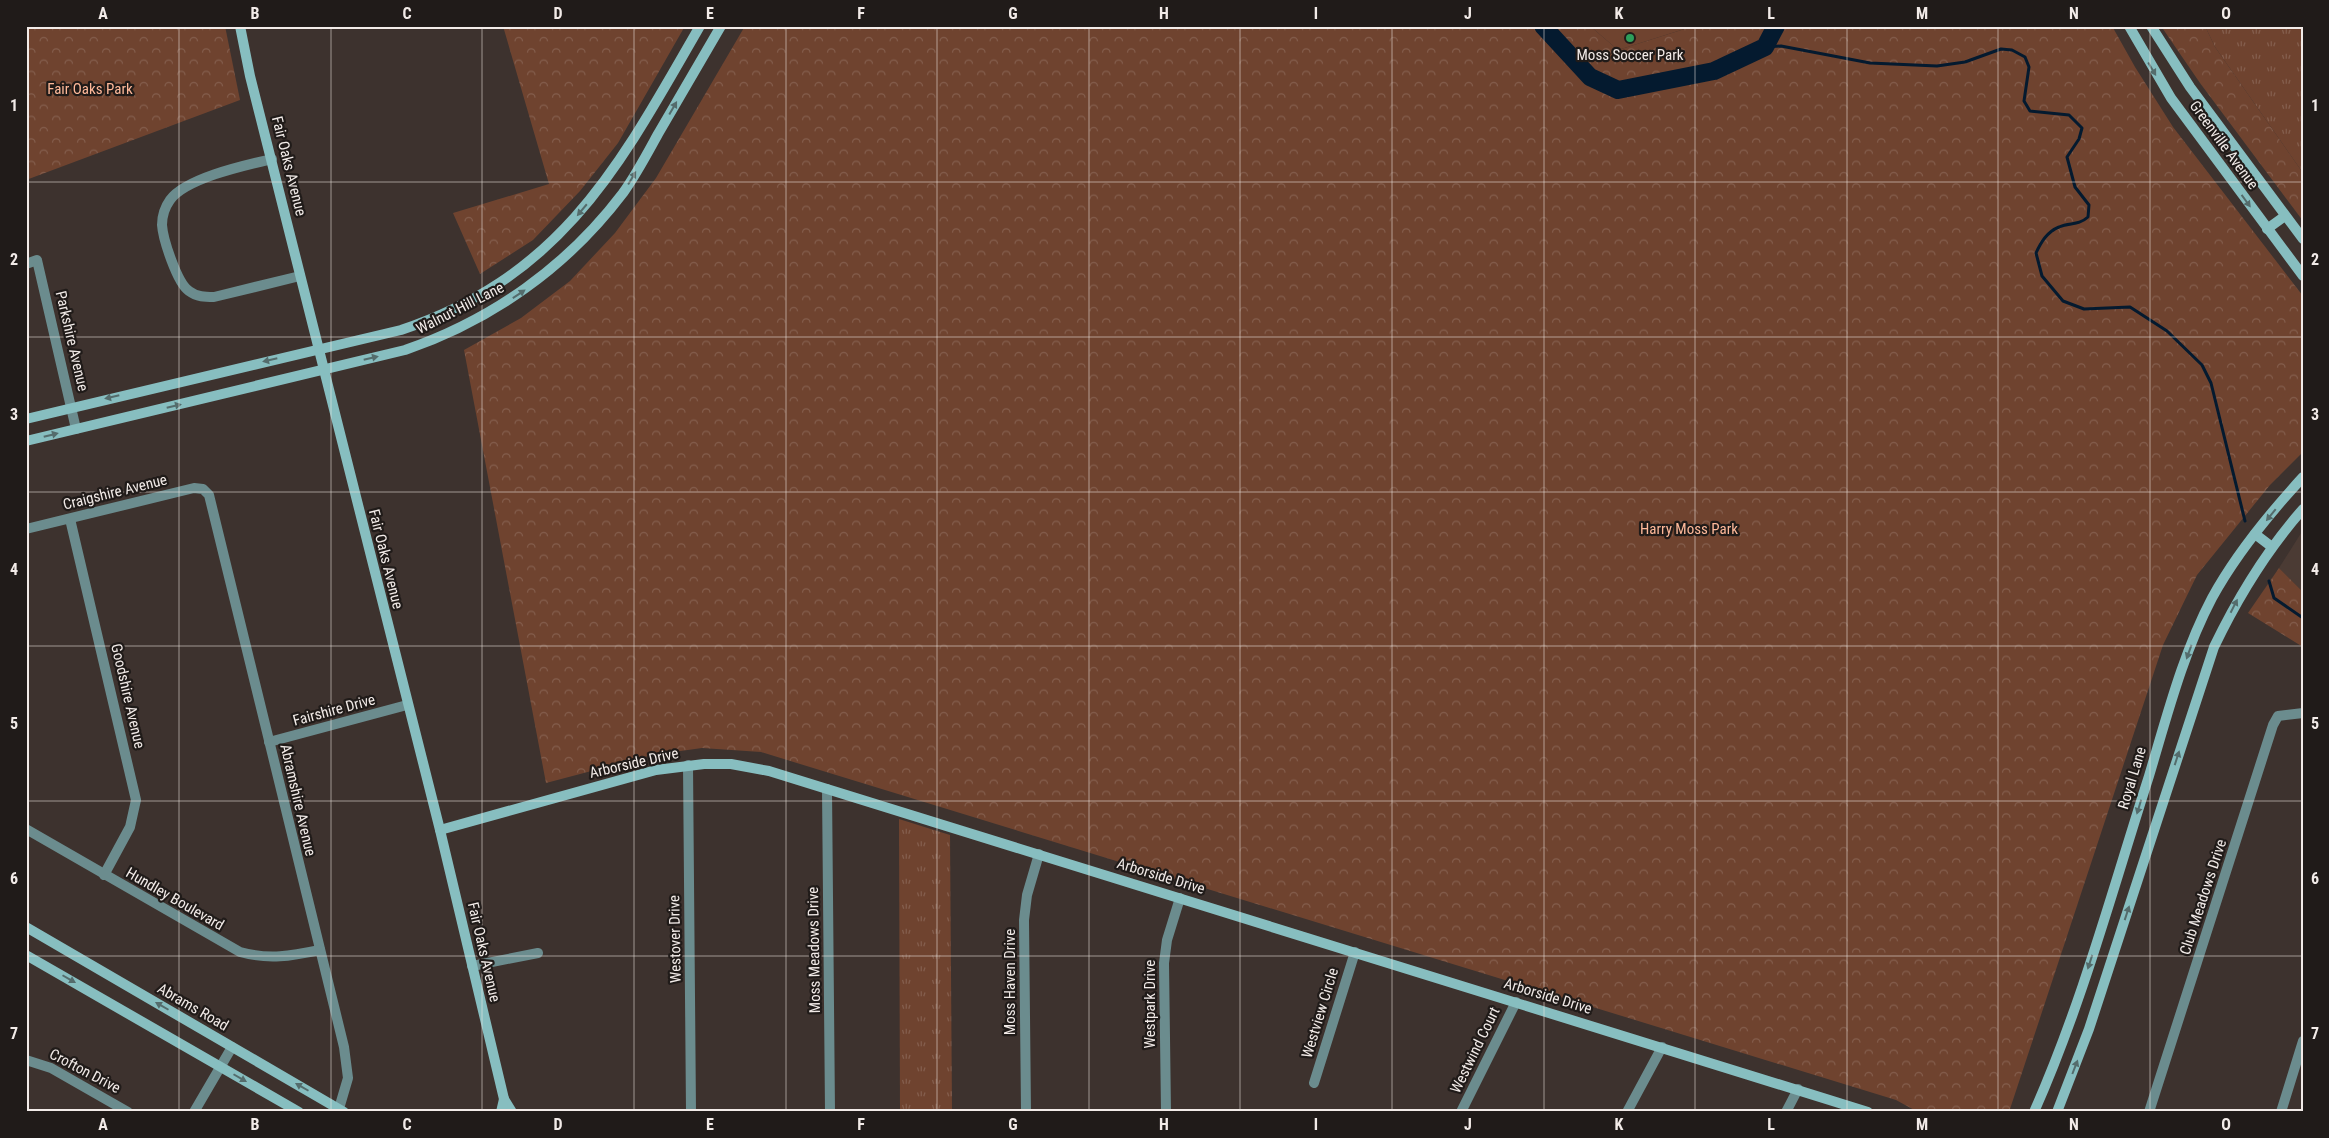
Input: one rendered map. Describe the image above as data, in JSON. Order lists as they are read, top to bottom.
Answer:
{
  "streets": {
    "main road": [
      "Greenville Avenue",
      "Fair Oaks Avenue",
      "Walnut Hill Lane",
      "Arborside Drive",
      "Royal Lane",
      "Abrams Road"
    ],
    "street": [
      "Parkshire Avenue",
      "Craigshire Avenue",
      "Goodshire Avenue",
      "Fairshire Drive",
      "Abramshire Avenue",
      "Club Meadows Drive",
      "Hundley Boulevard",
      "Westover Drive",
      "Moss Meadows Drive",
      "Moss Haven Drive",
      "Westpark Drive",
      "Westview Circle",
      "Westwind Court",
      "Crofton Drive"
    ]
  },
  "crossings": [
    ["Fair Oaks Avenue", "Walnut Hill Lane"],
    ["Fair Oaks Avenue", "Fairshire Drive"],
    ["Fair Oaks Avenue", "Arborside Drive"],
    ["Walnut Hill Lane", "Parkshire Avenue"],
    ["Craigshire Avenue", "Goodshire Avenue"],
    ["Craigshire Avenue", "Abramshire Avenue"],
    ["Goodshire Avenue", "Hundley Boulevard"],
    ["Fairshire Drive", "Abramshire Avenue"],
    ["Arborside Drive", "Westover Drive"],
    ["Arborside Drive", "Moss Meadows Drive"],
    ["Arborside Drive", "Moss Haven Drive"],
    ["Arborside Drive", "Westpark Drive"],
    ["Arborside Drive", "Westview Circle"],
    ["Arborside Drive", "Westwind Court"],
    ["Abramshire Avenue", "Hundley Boulevard"],
    ["Abramshire Avenue", "Abrams Road"]
  ],
  "parks": ["Fair Oaks Park", "Harry Moss Park"],
  "places": ["Moss Soccer Park"],
  "grid": {
    "columns": [
      "A",
      "B",
      "C",
      "D",
      "E",
      "F",
      "G",
      "H",
      "I",
      "J",
      "K",
      "L",
      "M",
      "N",
      "O"
    ],
    "rows": [
      "1",
      "2",
      "3",
      "4",
      "5",
      "6",
      "7"
    ]
  }
}
